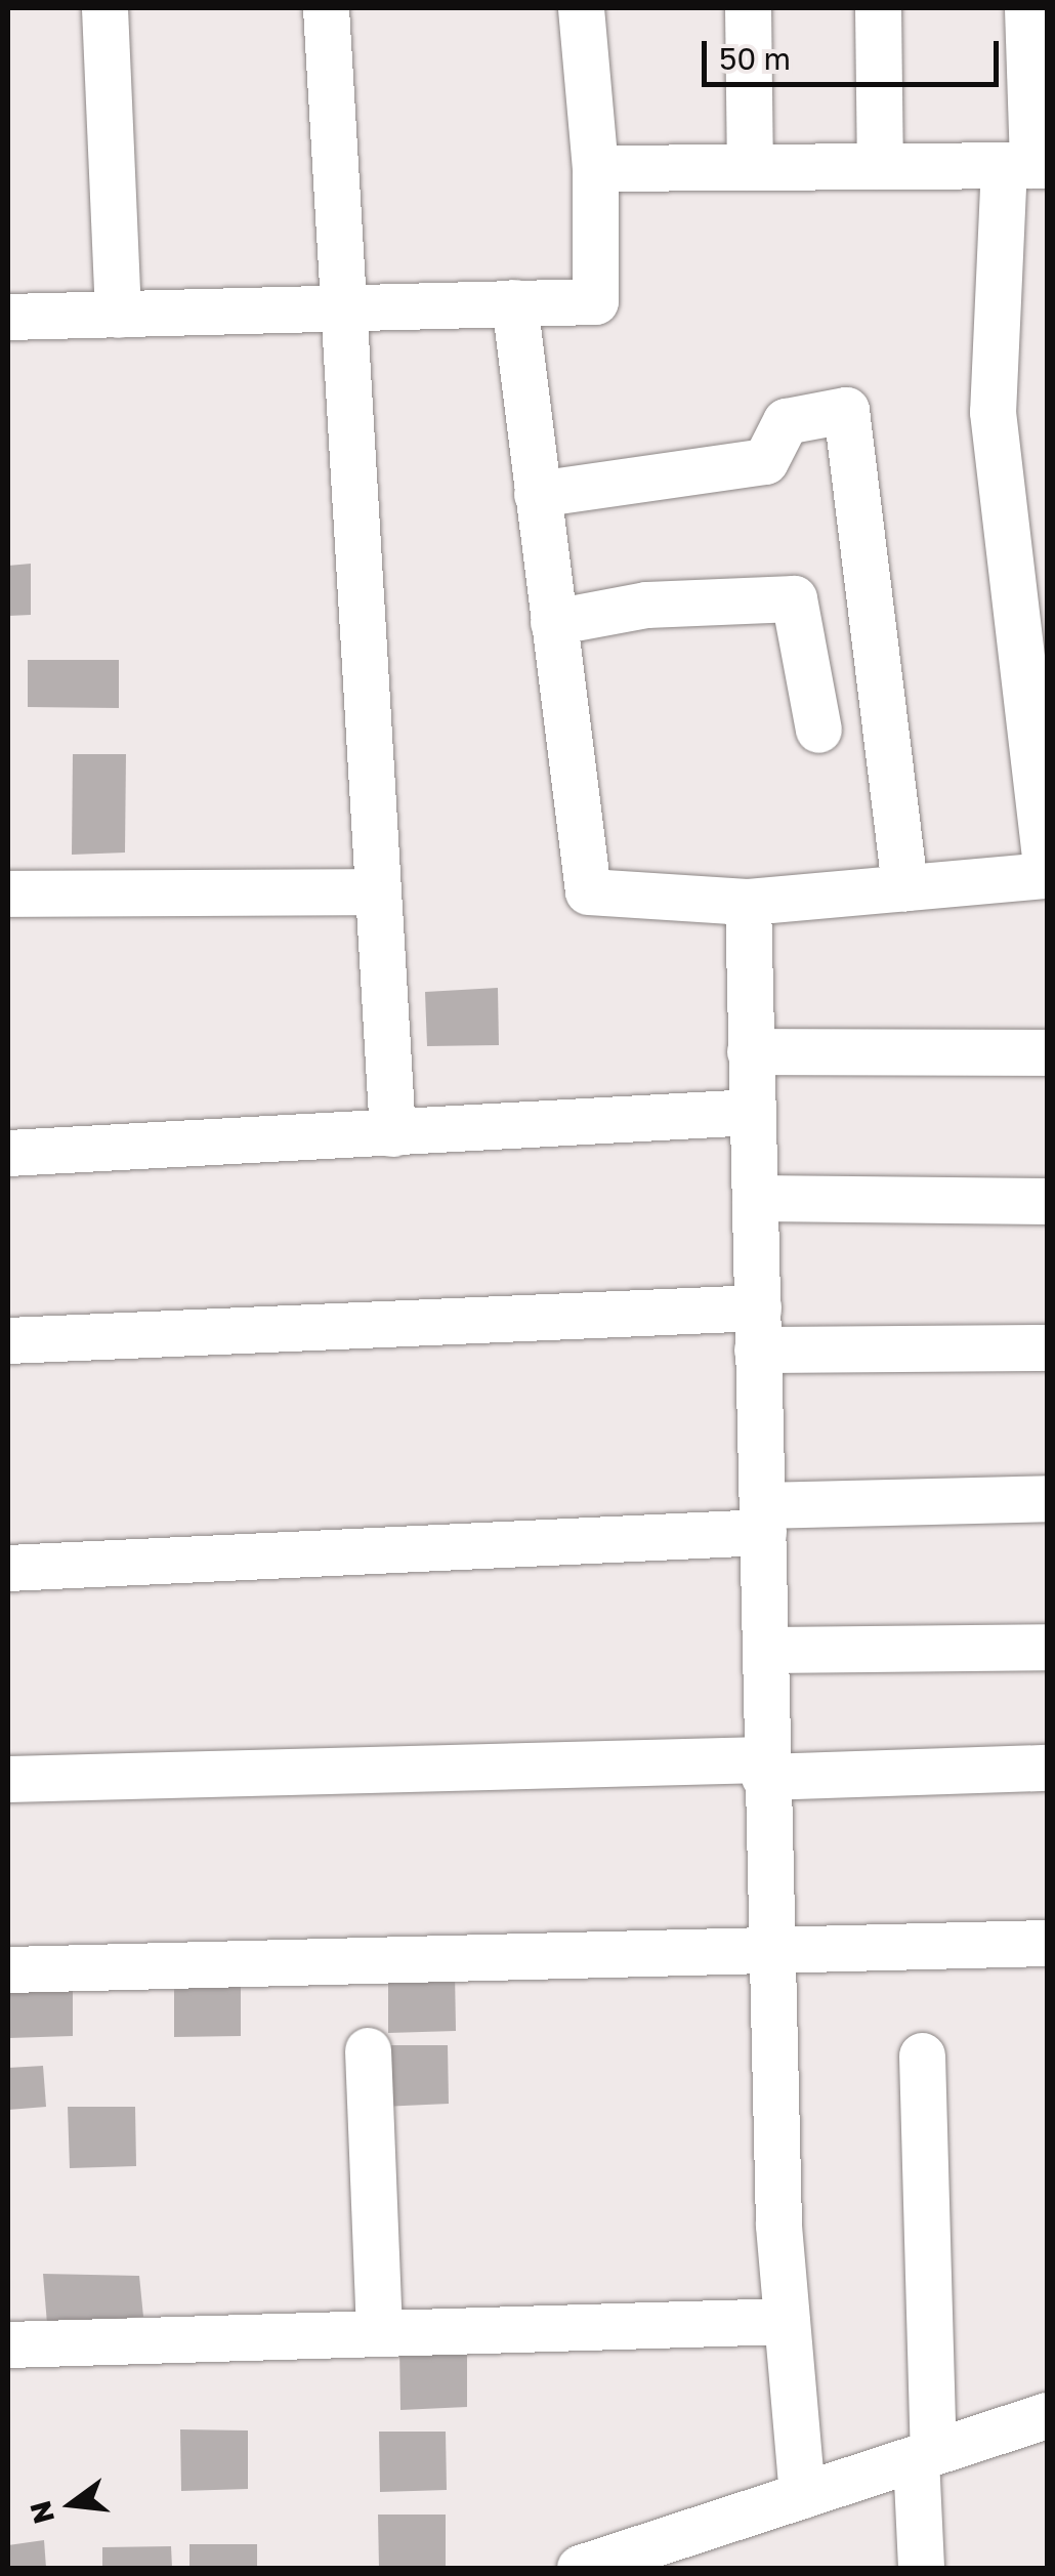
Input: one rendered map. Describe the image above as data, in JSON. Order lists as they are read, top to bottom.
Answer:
{
  "scale_bar": "50 m",
  "north": "left"
}
